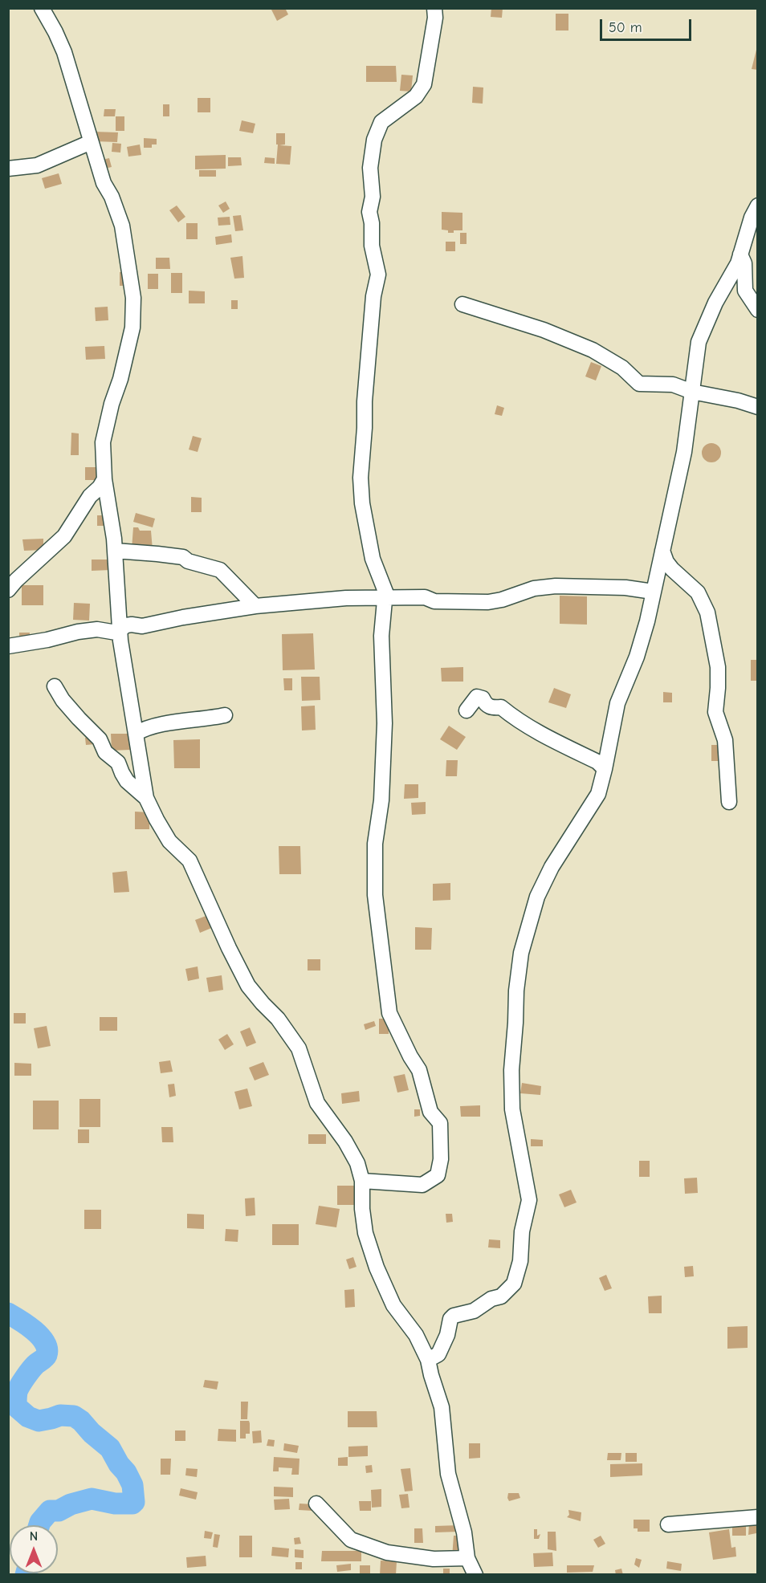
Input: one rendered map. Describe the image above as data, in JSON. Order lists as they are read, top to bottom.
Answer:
{
  "scale_bar": "50 m",
  "north": "top"
}
